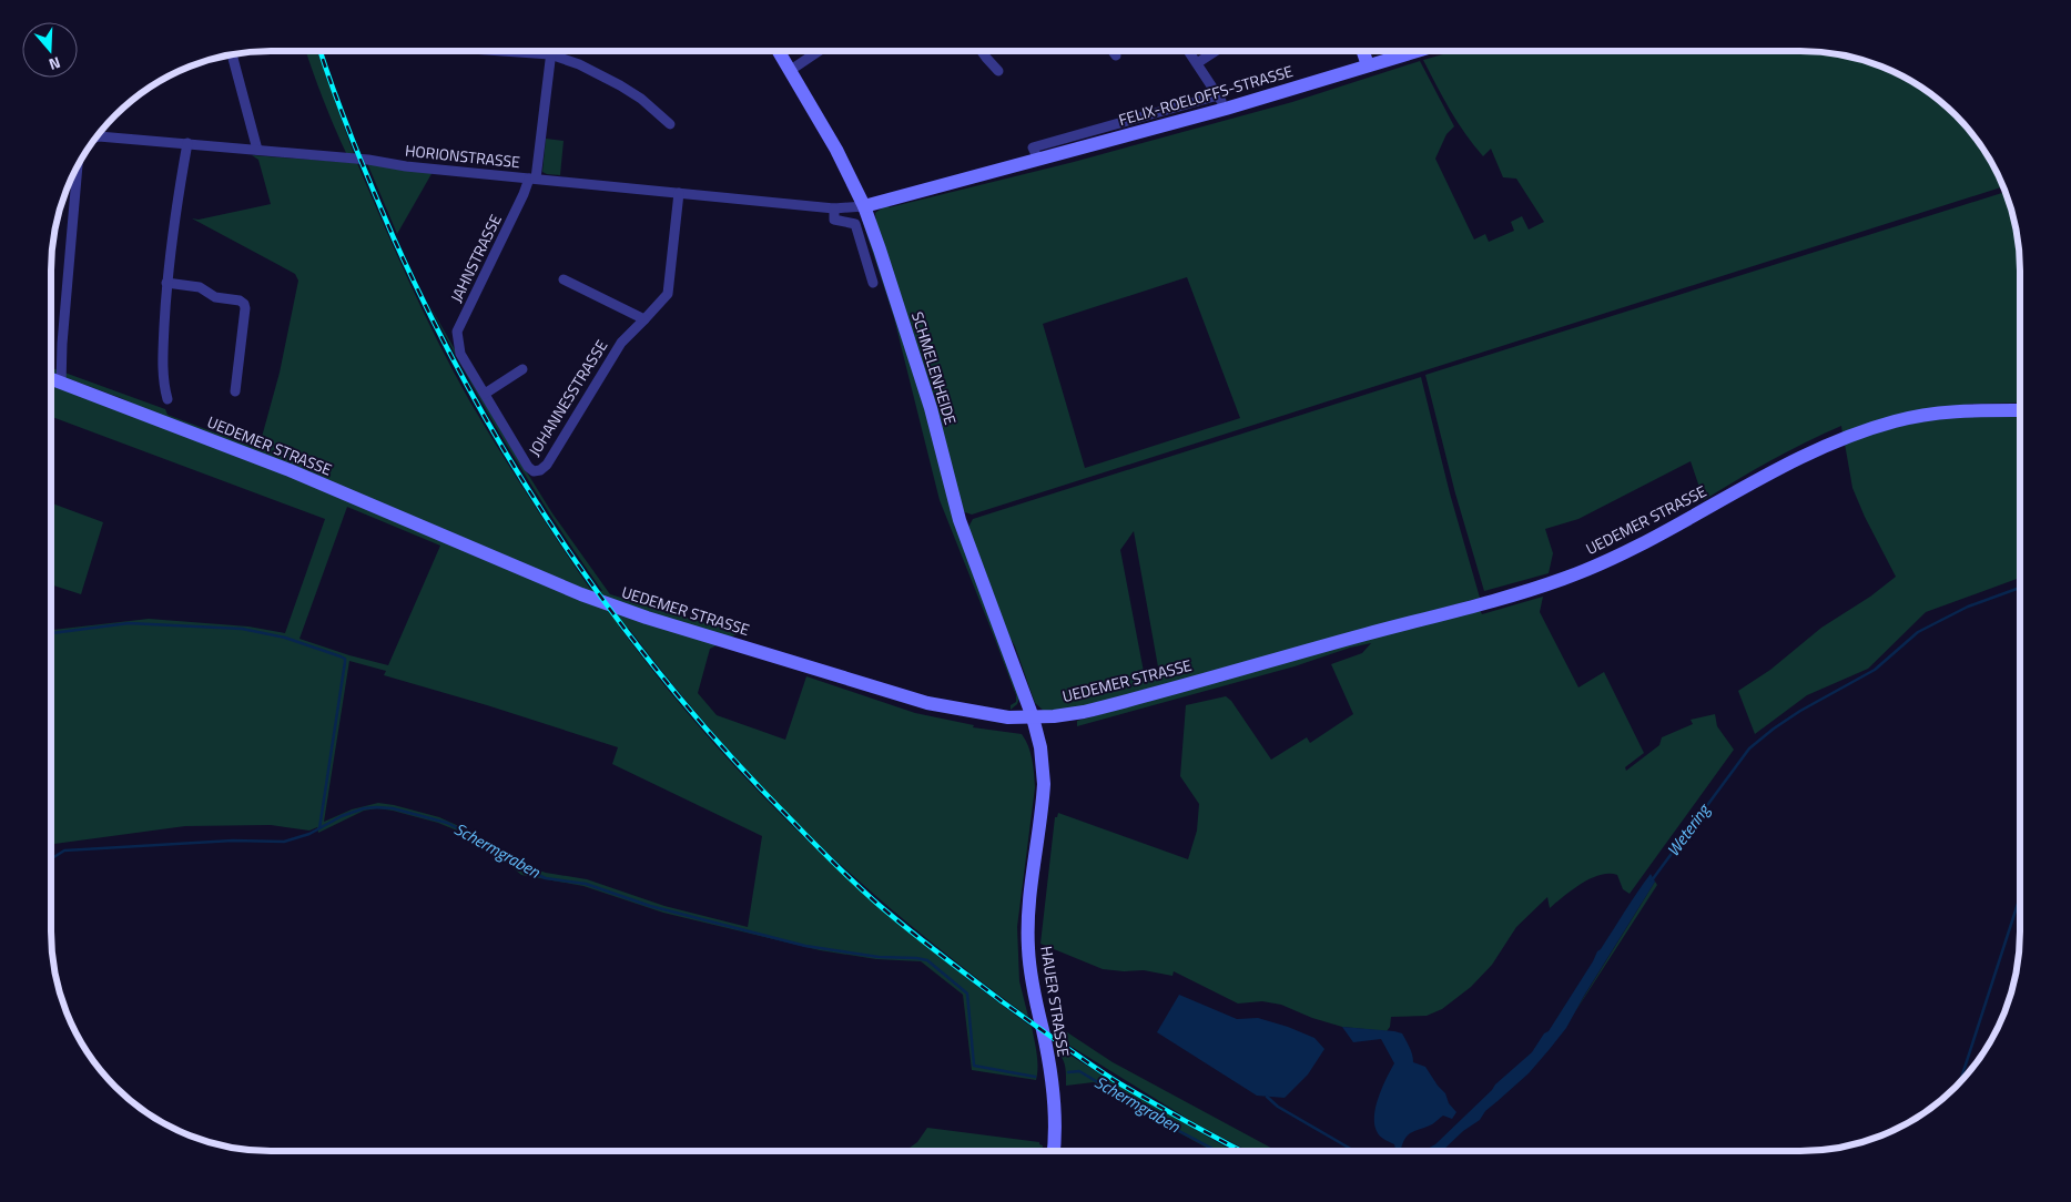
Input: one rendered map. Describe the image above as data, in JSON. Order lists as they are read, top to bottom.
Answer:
{
  "streets": {
    "main road": [
      "FELIX-ROELOFFS-STRASSE",
      "SCHMELENHEIDE",
      "UEDEMER STRASSE",
      "HAUER STRASSE"
    ],
    "street": ["HORIONSTRASSE", "JAHNSTRASSE", "JOHANNESSTRASSE"]
  },
  "crossings": [
    ["FELIX-ROELOFFS-STRASSE", "HORIONSTRASSE"],
    ["FELIX-ROELOFFS-STRASSE", "SCHMELENHEIDE"],
    ["HORIONSTRASSE", "JAHNSTRASSE"],
    ["HORIONSTRASSE", "SCHMELENHEIDE"],
    ["HORIONSTRASSE", "JOHANNESSTRASSE"],
    ["JAHNSTRASSE", "JOHANNESSTRASSE"],
    ["SCHMELENHEIDE", "UEDEMER STRASSE"],
    ["SCHMELENHEIDE", "HAUER STRASSE"],
    ["UEDEMER STRASSE", "HAUER STRASSE"]
  ],
  "water": ["Wetering", "Schermgraben"],
  "north": "bottom"
}
